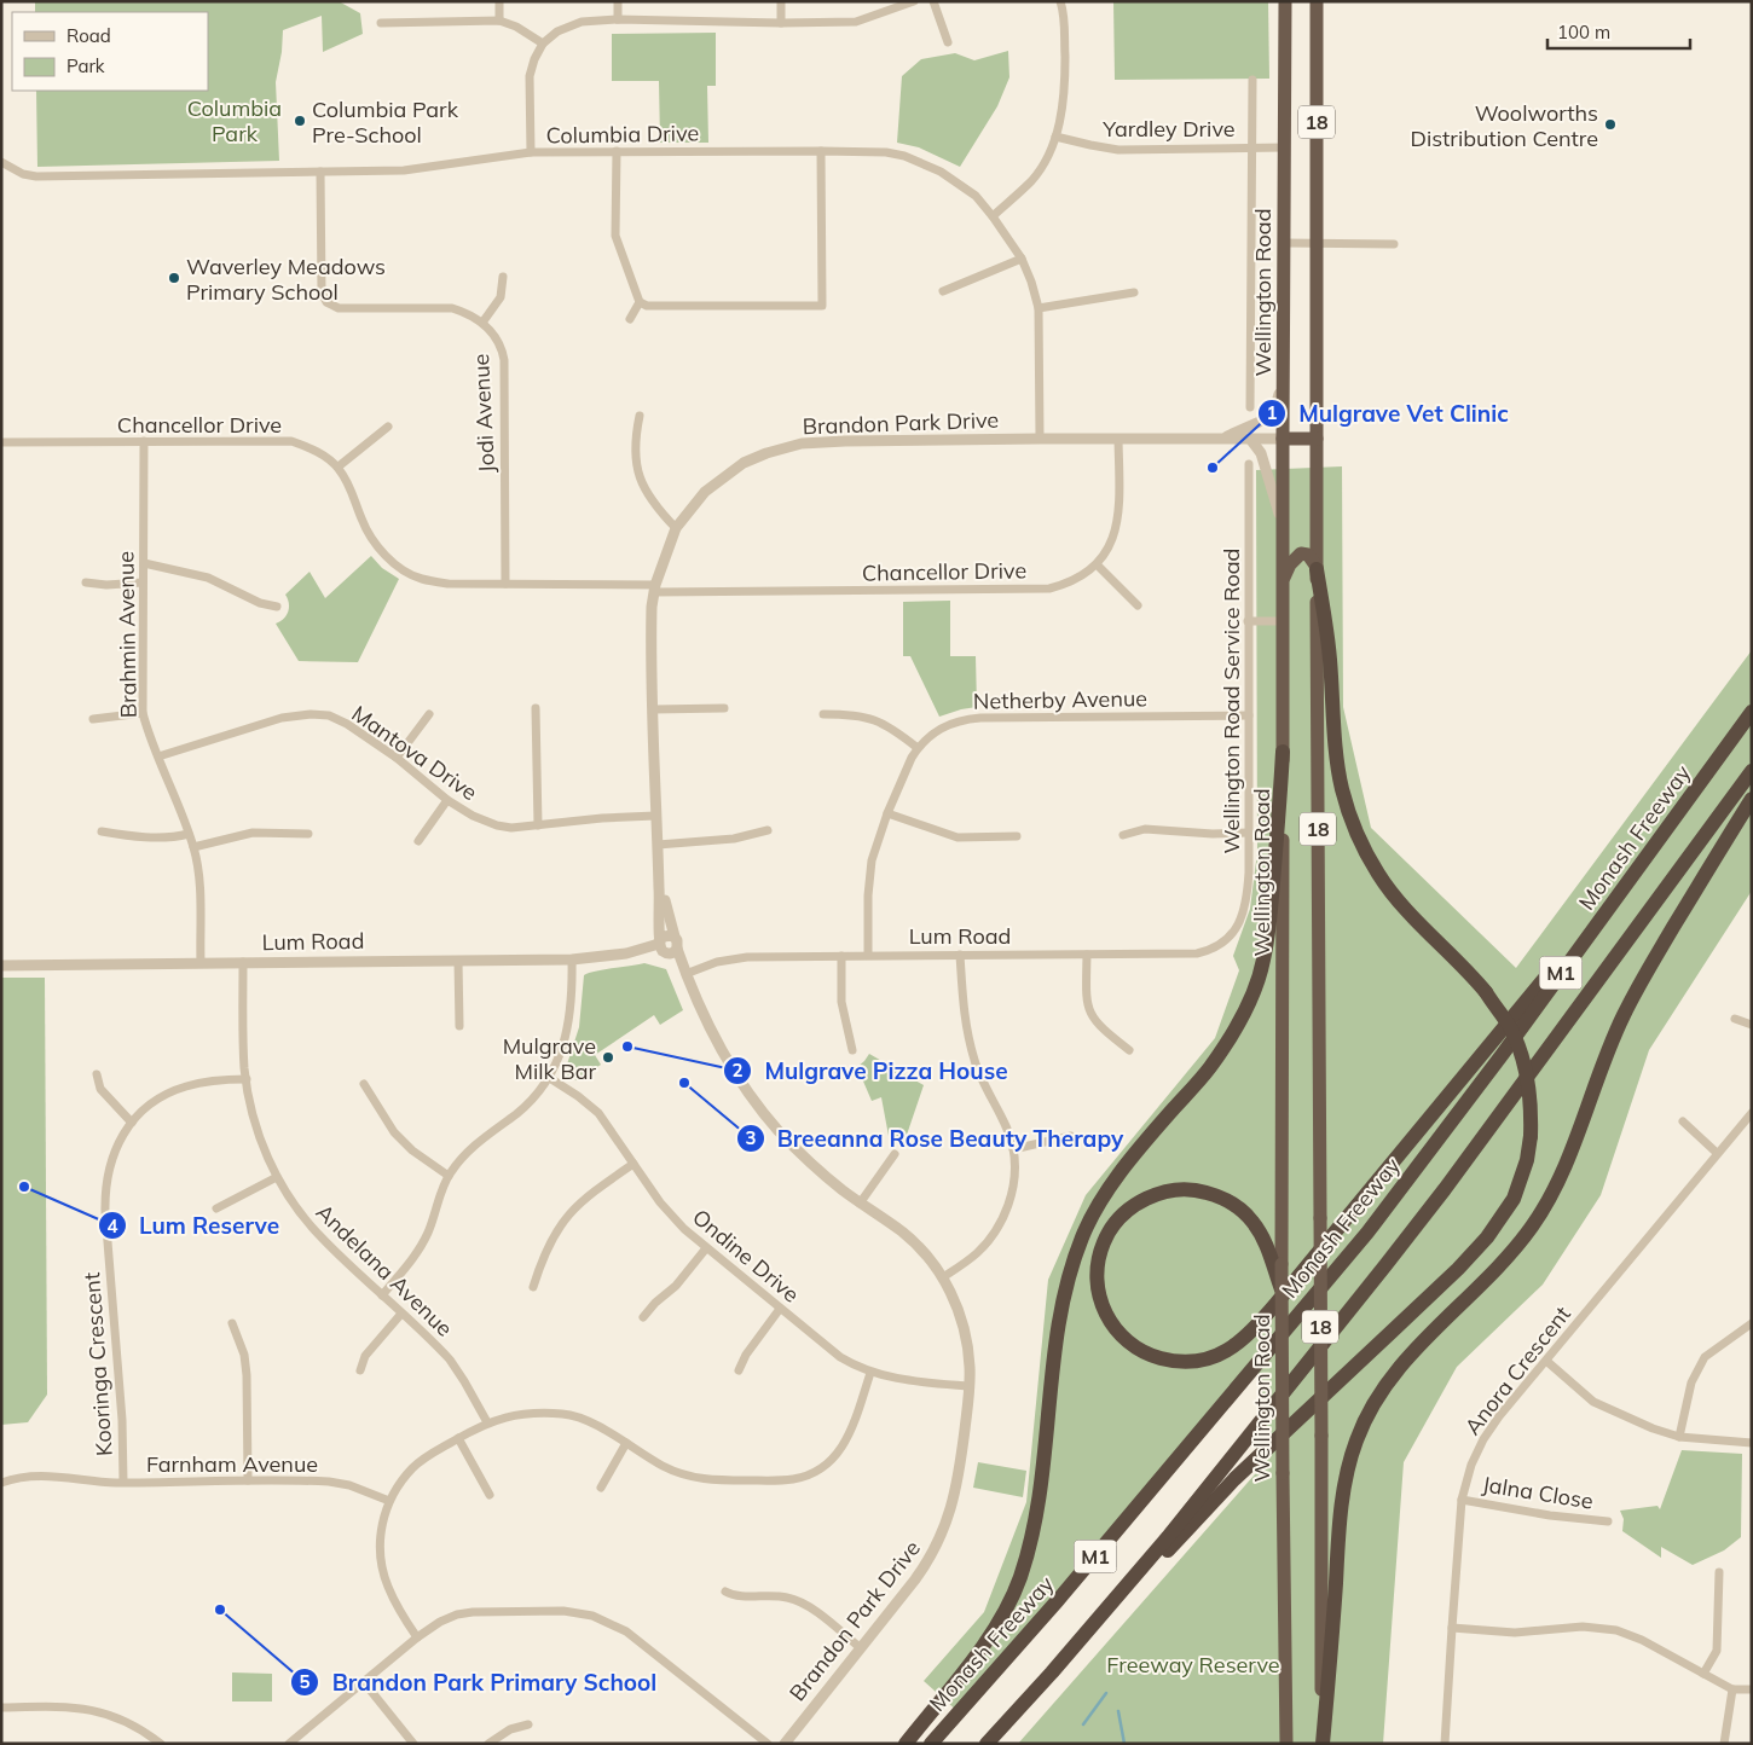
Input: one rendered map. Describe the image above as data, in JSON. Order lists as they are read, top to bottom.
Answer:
{
  "streets": {
    "highway": [
      "18",
      "Wellington Road",
      "Monash Freeway",
      "M1"
    ],
    "street": [
      "Yardley Drive",
      "Columbia Drive",
      "Jodi Avenue",
      "Brandon Park Drive",
      "Chancellor Drive",
      "Brahmin Avenue",
      "Netherby Avenue",
      "Wellington Road Service Road",
      "Mantova Drive",
      "Lum Road",
      "Ondine Drive",
      "Andelana Avenue",
      "Kooringa Crescent",
      "Anora Crescent",
      "Farnham Avenue",
      "Jalna Close"
    ]
  },
  "crossings": [
    ["Yardley Drive", "Wellington Road"],
    ["Columbia Drive", "Jodi Avenue"],
    ["Columbia Drive", "Brandon Park Drive"],
    ["Wellington Road", "Brandon Park Drive"],
    ["Jodi Avenue", "Chancellor Drive"],
    ["Brandon Park Drive", "Chancellor Drive"],
    ["Brandon Park Drive", "Mantova Drive"],
    ["Brandon Park Drive", "Lum Road"],
    ["Brandon Park Drive", "Ondine Drive"],
    ["Chancellor Drive", "Brahmin Avenue"],
    ["Brahmin Avenue", "Mantova Drive"],
    ["Brahmin Avenue", "Lum Road"],
    ["Netherby Avenue", "Wellington Road Service Road"],
    ["Netherby Avenue", "Lum Road"],
    ["Wellington Road Service Road", "Lum Road"],
    ["Lum Road", "Andelana Avenue"],
    ["Andelana Avenue", "Kooringa Crescent"],
    ["Kooringa Crescent", "Farnham Avenue"],
    ["Anora Crescent", "Jalna Close"]
  ],
  "parks": ["Columbia Park", "Freeway Reserve"],
  "places": [
    "Columbia Park Pre-School",
    "Woolworths Distribution Centre",
    "Waverley Meadows Primary School",
    "Mulgrave Vet Clinic",
    "Mulgrave Pizza House",
    "Mulgrave Milk Bar",
    "Breeanna Rose Beauty Therapy",
    "Lum Reserve",
    "Brandon Park Primary School"
  ],
  "legend": ["Road", "Park"],
  "scale_bar": "100 m"
}
